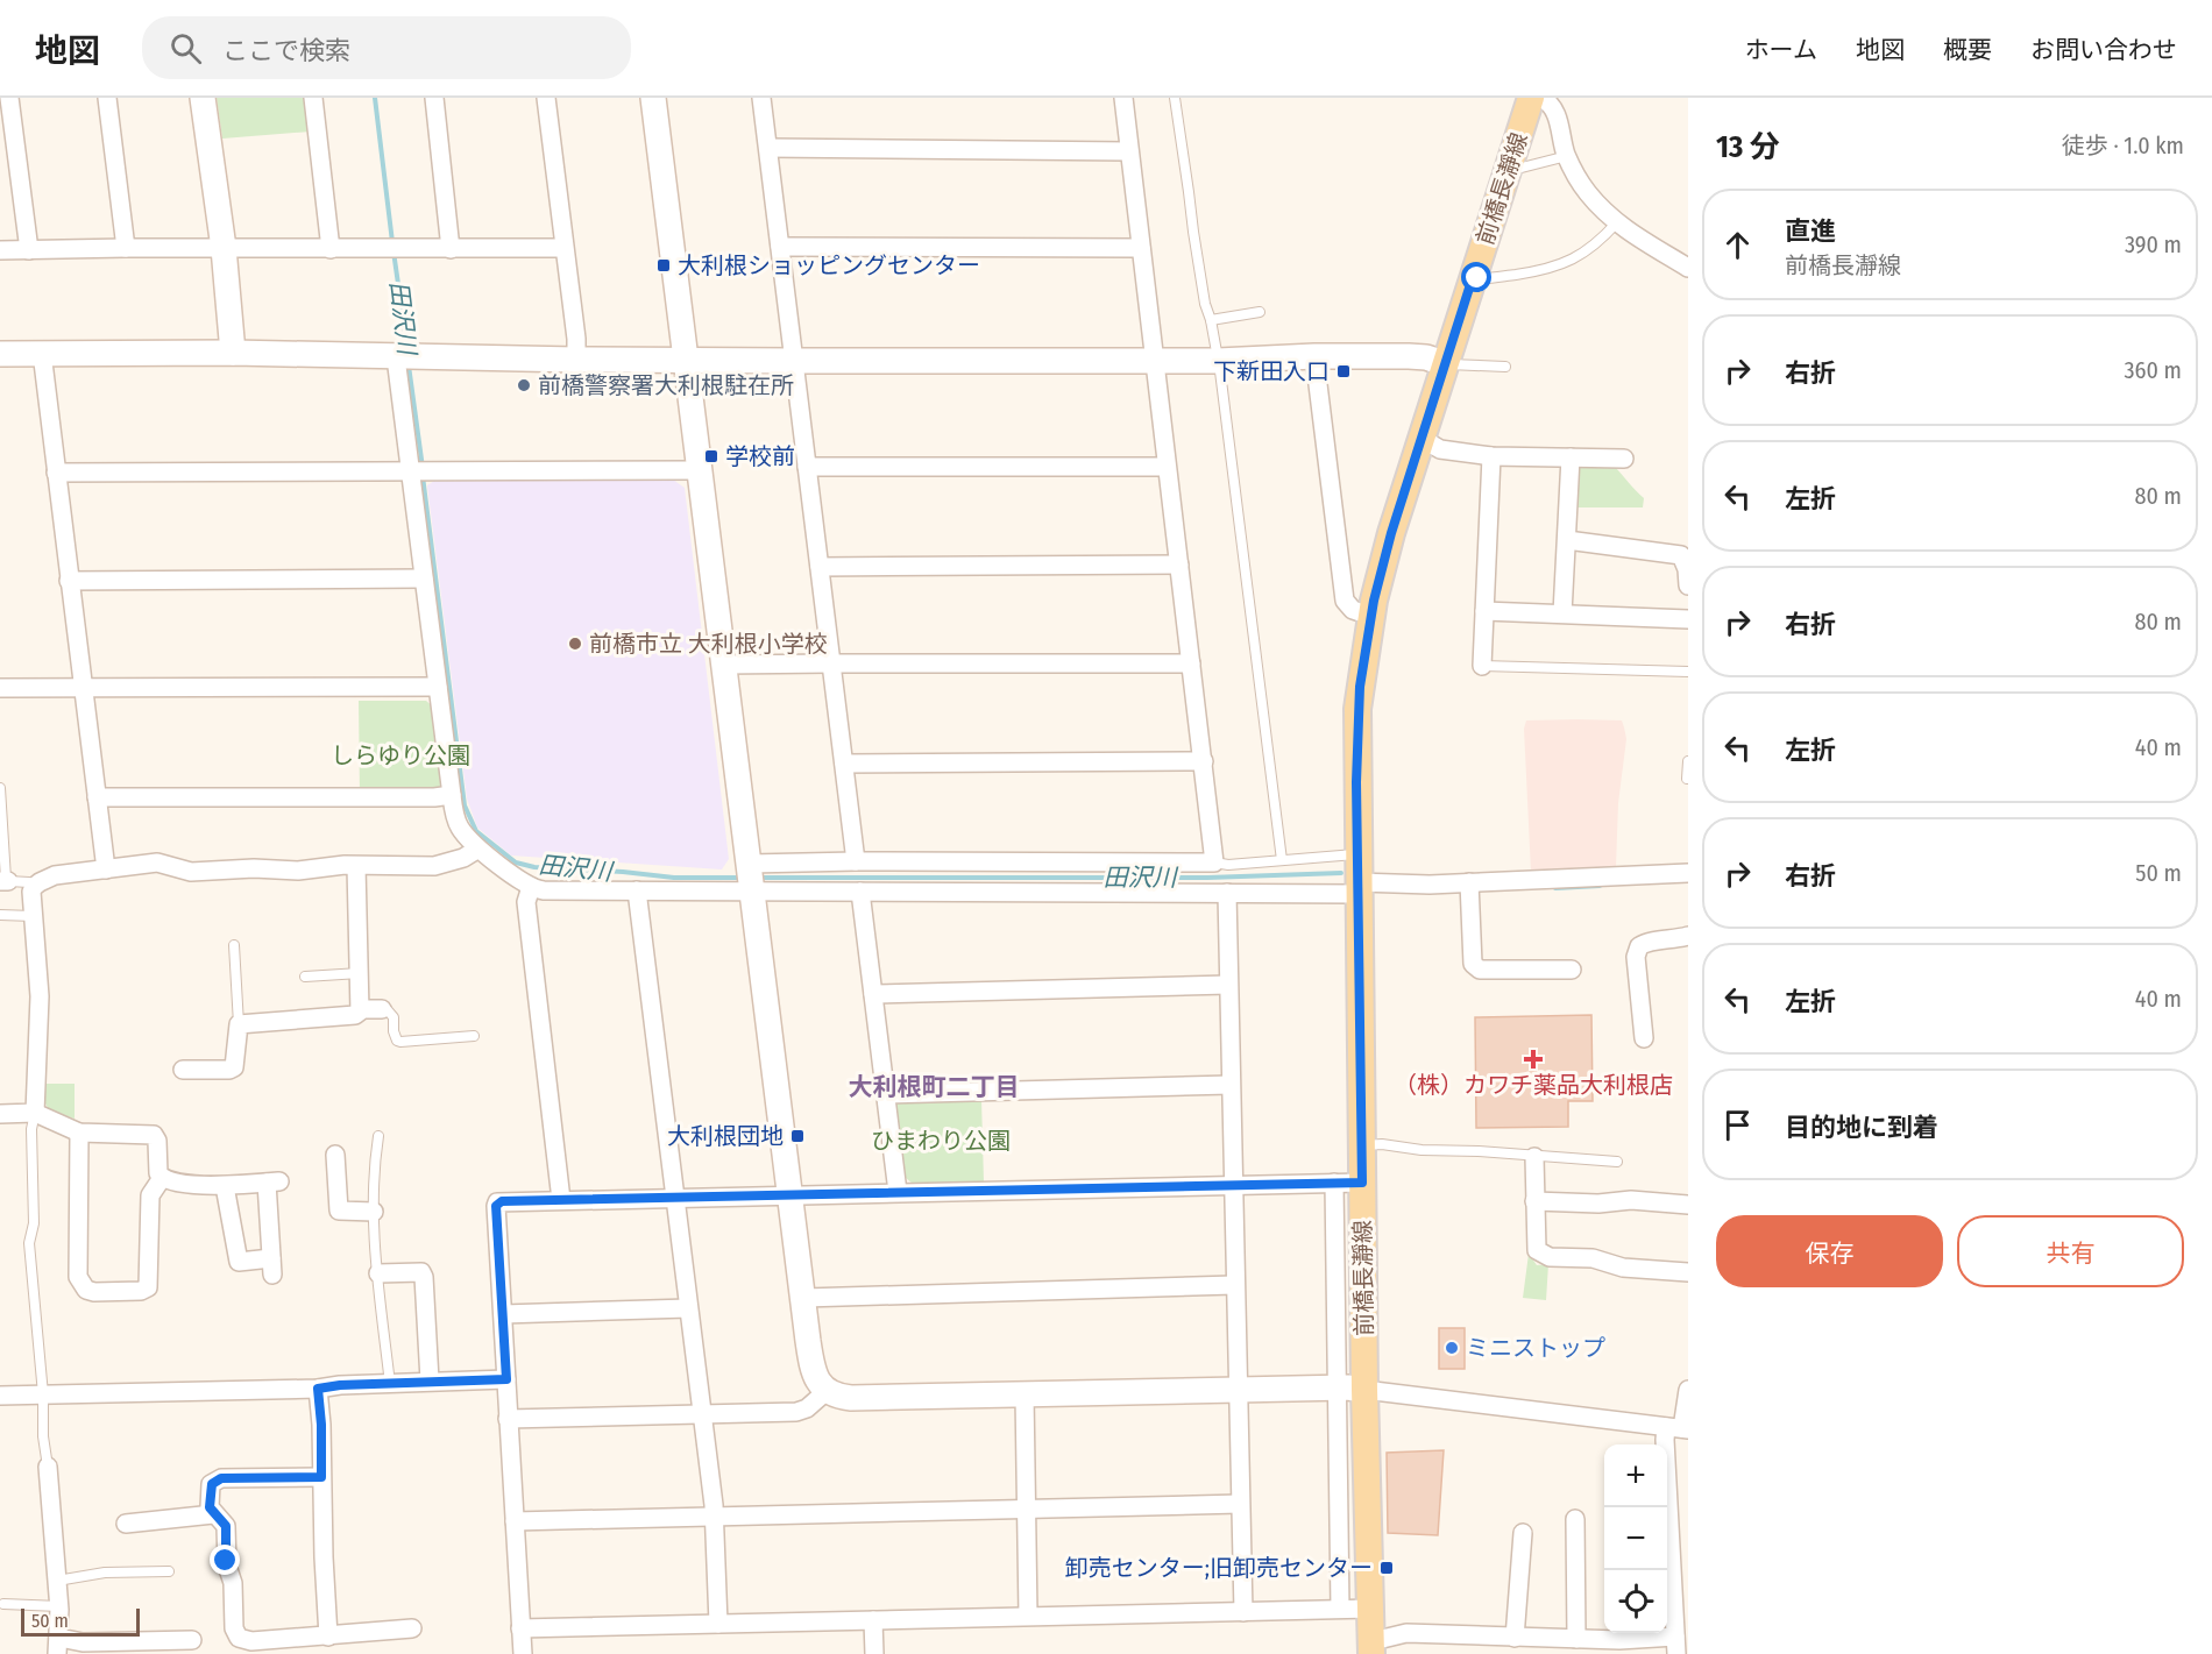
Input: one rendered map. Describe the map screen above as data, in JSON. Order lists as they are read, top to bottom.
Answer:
{
  "streets": {
    "main road": ["前橋長瀞線"]
  },
  "districts": ["大利根町二丁目"],
  "water": ["田沢川"],
  "parks": ["しらゆり公園", "ひまわり公園"],
  "places": {
    "transit": [
      "大利根ショッピングセンター",
      "下新田入口",
      "学校前",
      "大利根団地",
      "卸売センター;旧卸売センター"
    ],
    "other": ["前橋警察署大利根駐在所", "前橋市立 大利根小学校", "ミニストップ"],
    "health": ["（株）カワチ薬品大利根店"]
  },
  "scale_bar": "50 m",
  "page": {
    "header": "地図",
    "search": "ここで検索",
    "nav": [
      "ホーム",
      "地図",
      "概要",
      "お問い合わせ"
    ],
    "heading": ["13 分", "徒歩 · 1.0 km"],
    "list": [
      ["直進", "前橋長瀞線", "390 m"],
      ["右折", "360 m"],
      ["左折", "80 m"],
      ["右折", "80 m"],
      ["左折", "40 m"],
      ["右折", "50 m"],
      ["左折", "40 m"],
      "目的地に到着"
    ],
    "buttons": ["保存", "共有"],
    "map_buttons": ["+", "−"],
    "scale": "50 m"
  }
}
